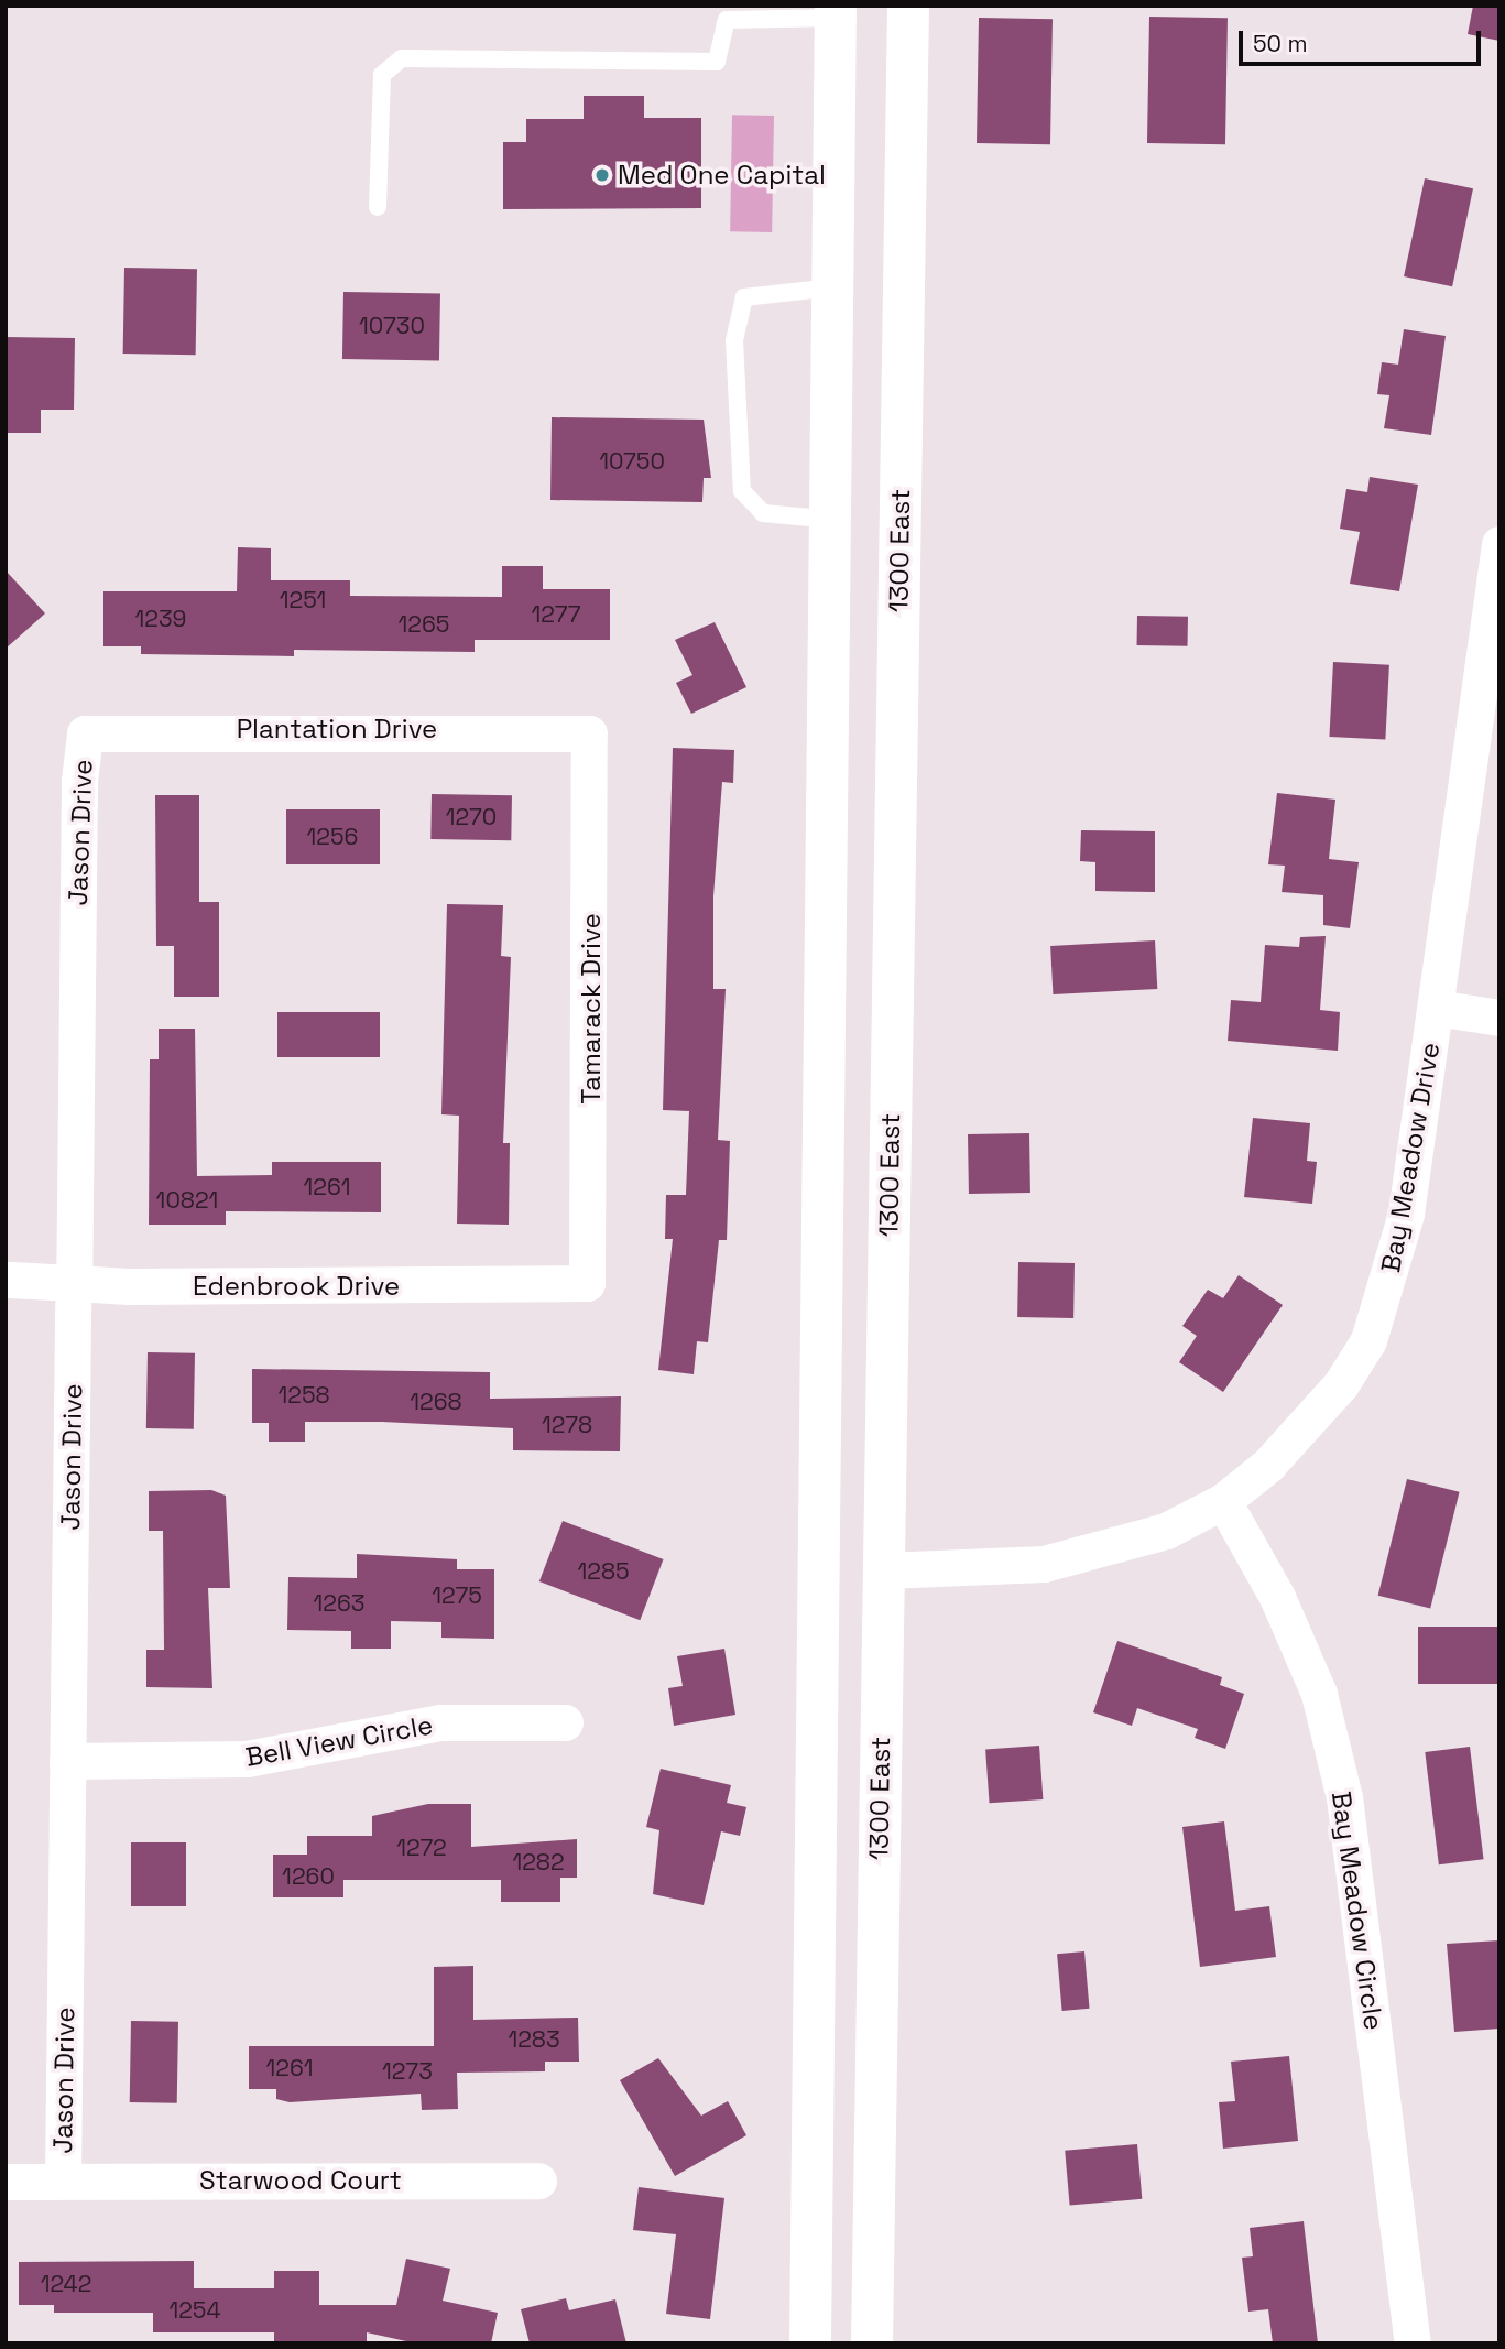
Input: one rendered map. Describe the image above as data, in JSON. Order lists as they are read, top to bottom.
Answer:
{
  "streets": {
    "main road": ["1300 East"],
    "street": [
      "Plantation Drive",
      "Jason Drive",
      "Tamarack Drive",
      "Bay Meadow Drive",
      "Edenbrook Drive",
      "Bell View Circle",
      "Bay Meadow Circle",
      "Starwood Court"
    ]
  },
  "crossings": [
    ["1300 East", "Bay Meadow Drive"],
    ["Plantation Drive", "Jason Drive"],
    ["Plantation Drive", "Tamarack Drive"],
    ["Jason Drive", "Edenbrook Drive"],
    ["Jason Drive", "Bell View Circle"],
    ["Jason Drive", "Starwood Court"],
    ["Tamarack Drive", "Edenbrook Drive"],
    ["Bay Meadow Drive", "Bay Meadow Circle"]
  ],
  "places": ["Med One Capital"],
  "house_numbers": [
    "10730",
    "10750",
    "1251",
    "1277",
    "1239",
    "1265",
    "1270",
    "1256",
    "1261",
    "10821",
    "1258",
    "1268",
    "1278",
    "1285",
    "1275",
    "1263",
    "1272",
    "1282",
    "1260",
    "1283",
    "1261",
    "1273",
    "1242",
    "1254"
  ],
  "scale_bar": "50 m"
}
